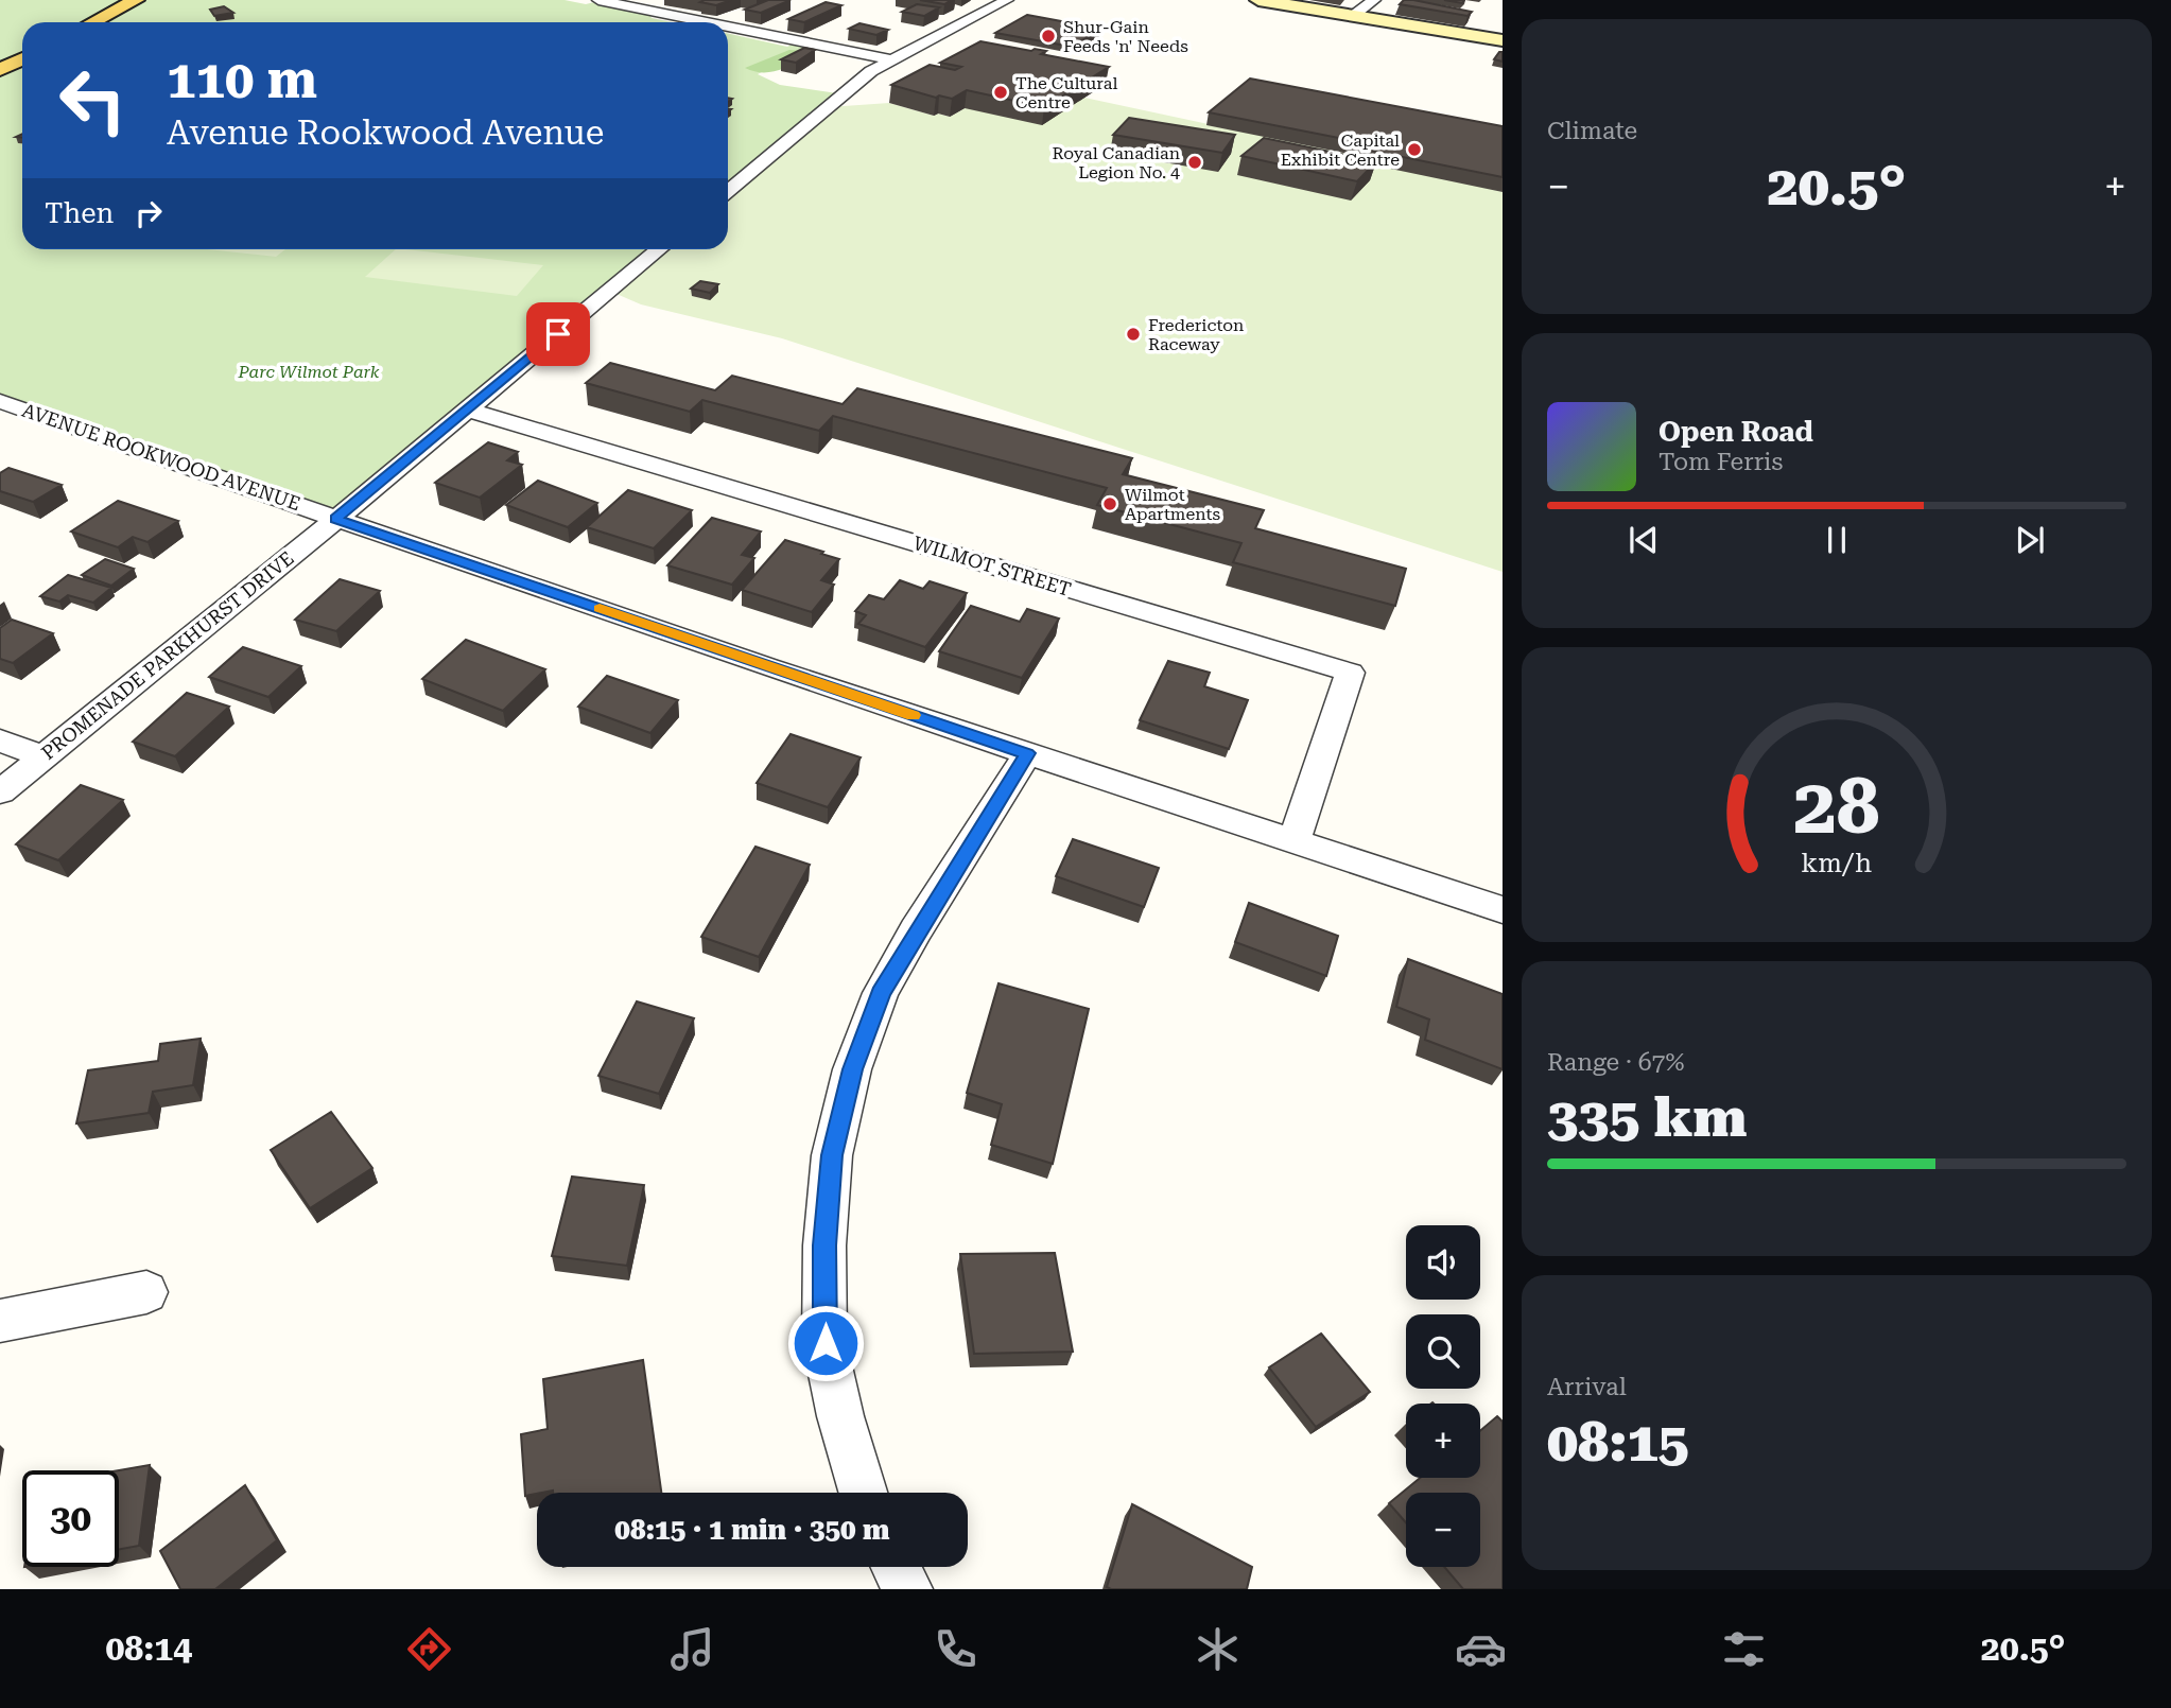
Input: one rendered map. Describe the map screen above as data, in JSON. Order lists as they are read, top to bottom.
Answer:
{
  "streets": {
    "street": ["AVENUE ROOKWOOD AVENUE", "WILMOT STREET", "PROMENADE PARKHURST DRIVE"]
  },
  "crossings": [
    ["AVENUE ROOKWOOD AVENUE", "WILMOT STREET"],
    ["AVENUE ROOKWOOD AVENUE", "PROMENADE PARKHURST DRIVE"],
    ["WILMOT STREET", "PROMENADE PARKHURST DRIVE"]
  ],
  "parks": ["Parc Wilmot Park"],
  "places": [
    "Shur-Gain Feeds 'n' Needs",
    "The Cultural Centre",
    "Capital Exhibit Centre",
    "Royal Canadian Legion No. 4",
    "Fredericton Raceway",
    "Wilmot Apartments"
  ],
  "page": {
    "tile": [
      "Climate",
      ["Range · 67%", "335 km"],
      ["Arrival", "08:15"]
    ],
    "turn": ["110 m", "Avenue Rookwood Avenue"],
    "heat": ["−", "20.5°", "+"],
    "then": "Then",
    "song": ["Open Road", "Tom Ferris"],
    "map_buttons": ["+", "−"],
    "limit": "30",
    "trip": "08:15 · 1 min · 350 m",
    "tabs": ["08:14", "20.5°"],
    "gauge": ["28", "km/h"]
  }
}
